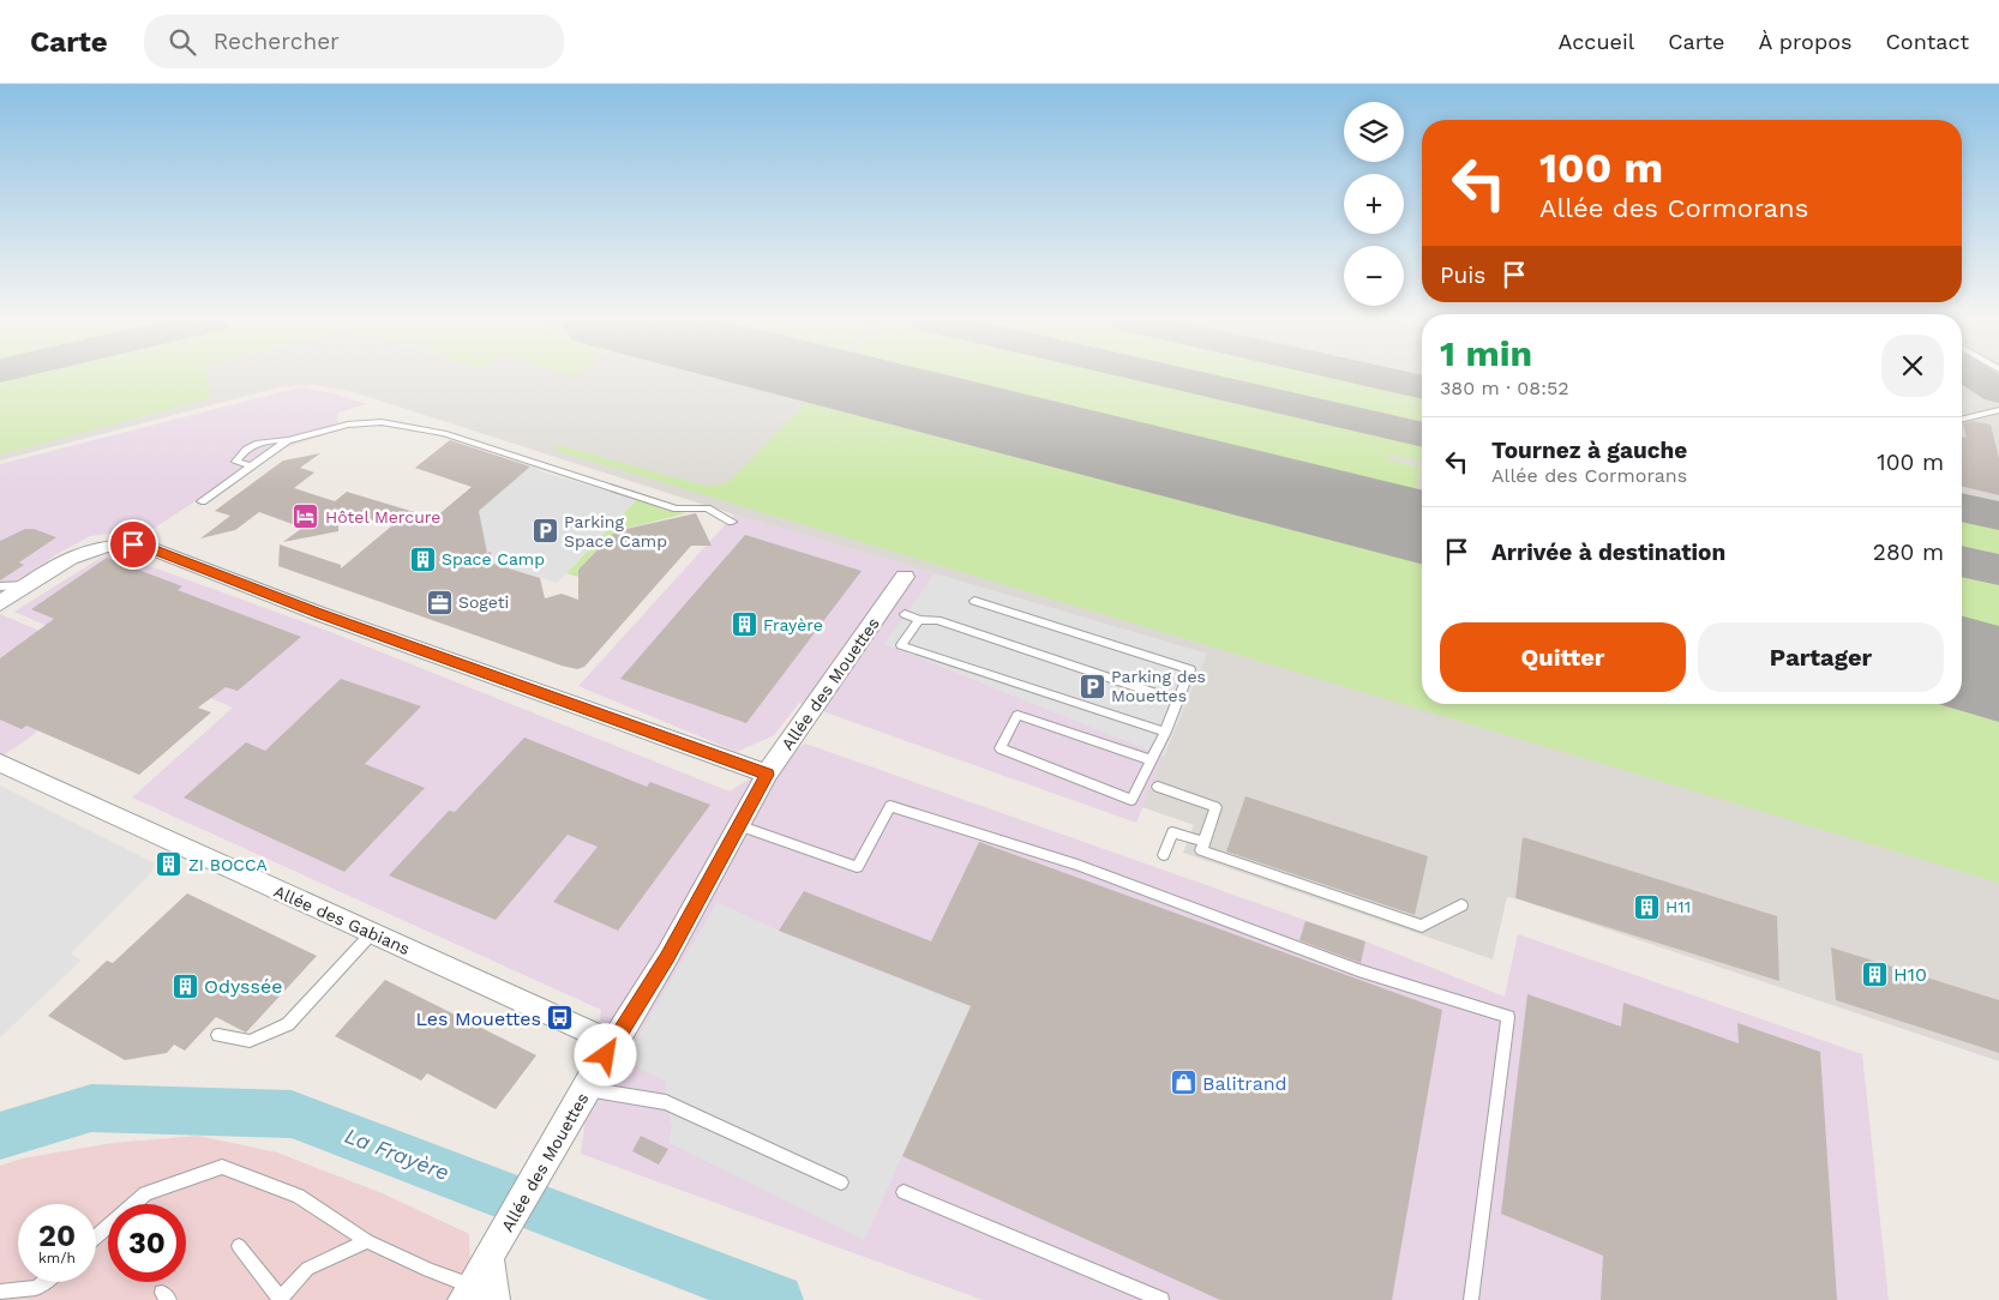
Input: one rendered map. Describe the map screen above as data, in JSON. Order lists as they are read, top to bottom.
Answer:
{
  "streets": {
    "street": ["Allée des Mouettes", "Allée des Gabians"]
  },
  "crossings": [
    ["Allée des Mouettes", "Allée des Gabians"]
  ],
  "water": ["La Frayère"],
  "places": {
    "hotel": ["Hôtel Mercure"],
    "parking": ["Parking Space Camp", "Parking des Mouettes"],
    "building": [
      "Space Camp",
      "Frayère",
      "ZI BOCCA",
      "H11",
      "H10",
      "Odyssée"
    ],
    "office": ["Sogeti"],
    "bus stop": ["Les Mouettes"],
    "shop": ["Balitrand"]
  },
  "page": {
    "header": "Carte",
    "search": "Rechercher",
    "nav": [
      "Accueil",
      "Carte",
      "À propos",
      "Contact"
    ],
    "map_buttons": ["+", "−"],
    "turn": ["100 m", "Allée des Cormorans"],
    "then": "Puis",
    "heading": ["1 min", "380 m · 08:52"],
    "list": [
      {
        "name": "Tournez à gauche",
        "note": "Allée des Cormorans",
        "value": "100 m"
      },
      {
        "name": "Arrivée à destination",
        "value": "280 m"
      }
    ],
    "buttons": ["Quitter", "Partager"],
    "speed": "20 km/h",
    "limit": "30"
  }
}
